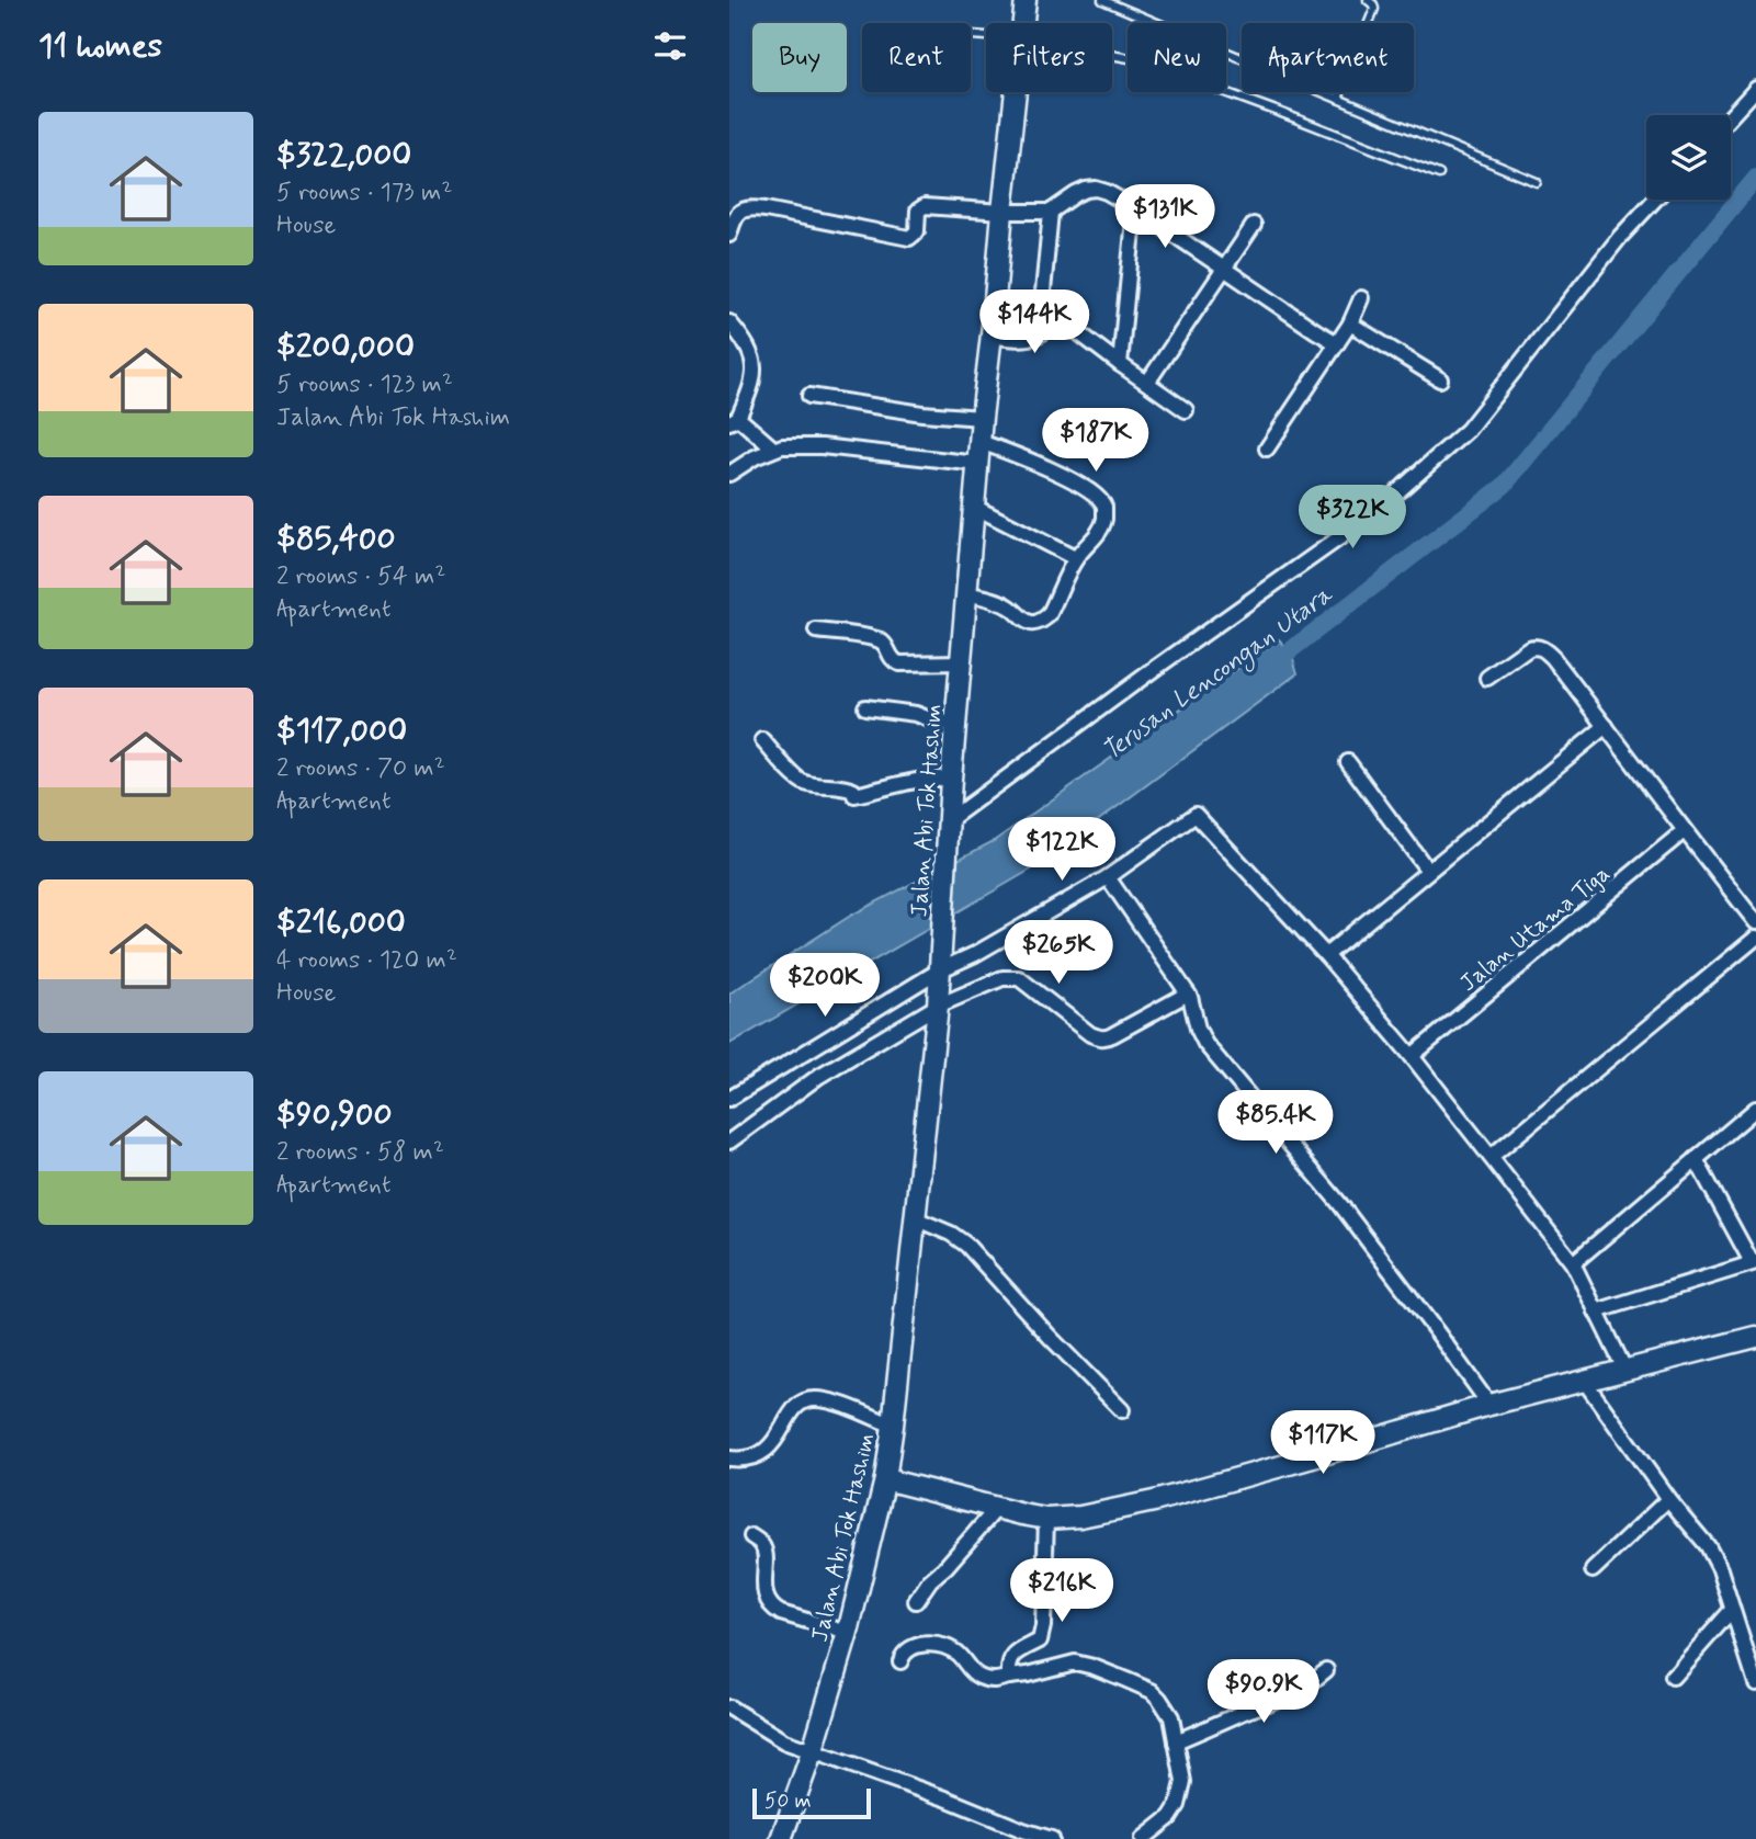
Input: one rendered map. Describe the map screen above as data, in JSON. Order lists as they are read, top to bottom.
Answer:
{
  "streets": {
    "main road": ["Jalan Abi Tok Hashim"],
    "street": ["Jalan Utama Tiga"]
  },
  "water": ["Terusan Lencongan Utara"],
  "scale_bar": "50 m",
  "page": {
    "heading": "11 homes",
    "chip": [
      "Buy",
      "Rent",
      "Filters",
      "New",
      "Apartment"
    ],
    "list": [
      {
        "name": "$322,000",
        "note": "5 rooms · 173 m² · House"
      },
      {
        "name": "$200,000",
        "note": "5 rooms · 123 m² · Jalan Abi Tok Hashim"
      },
      {
        "name": "$85,400",
        "note": "2 rooms · 54 m² · Apartment"
      },
      {
        "name": "$117,000",
        "note": "2 rooms · 70 m² · Apartment"
      },
      {
        "name": "$216,000",
        "note": "4 rooms · 120 m² · House"
      },
      {
        "name": "$90,900",
        "note": "2 rooms · 58 m² · Apartment"
      }
    ],
    "price": [
      "$131K",
      "$144K",
      "$187K",
      "$322K",
      "$122K",
      "$265K",
      "$200K",
      "$85.4K",
      "$117K",
      "$216K",
      "$90.9K"
    ],
    "scale": "50 m"
  }
}
